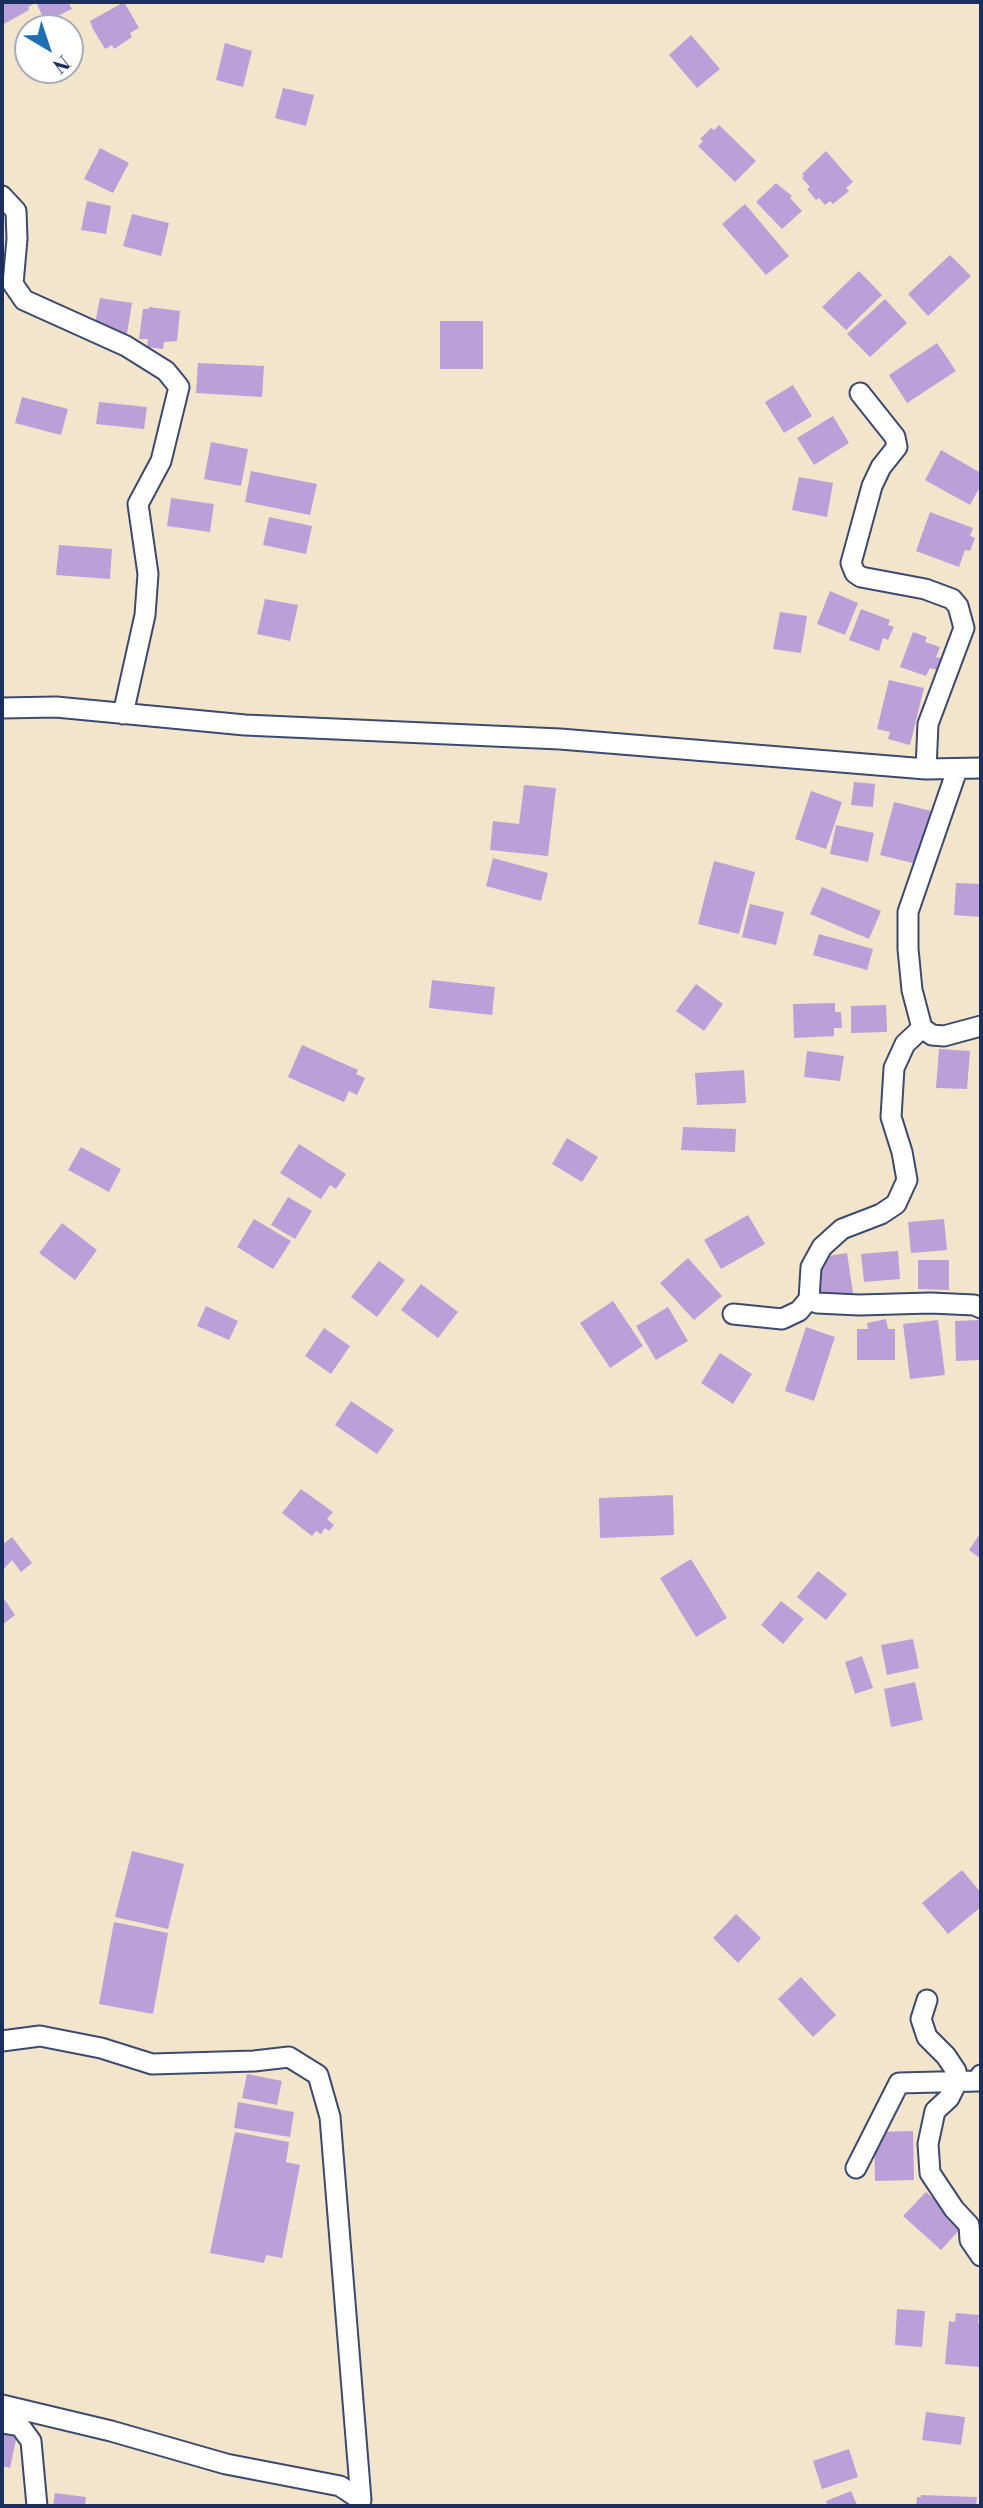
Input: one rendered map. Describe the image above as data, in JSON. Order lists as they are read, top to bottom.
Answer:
{
  "north": "bottom right"
}
